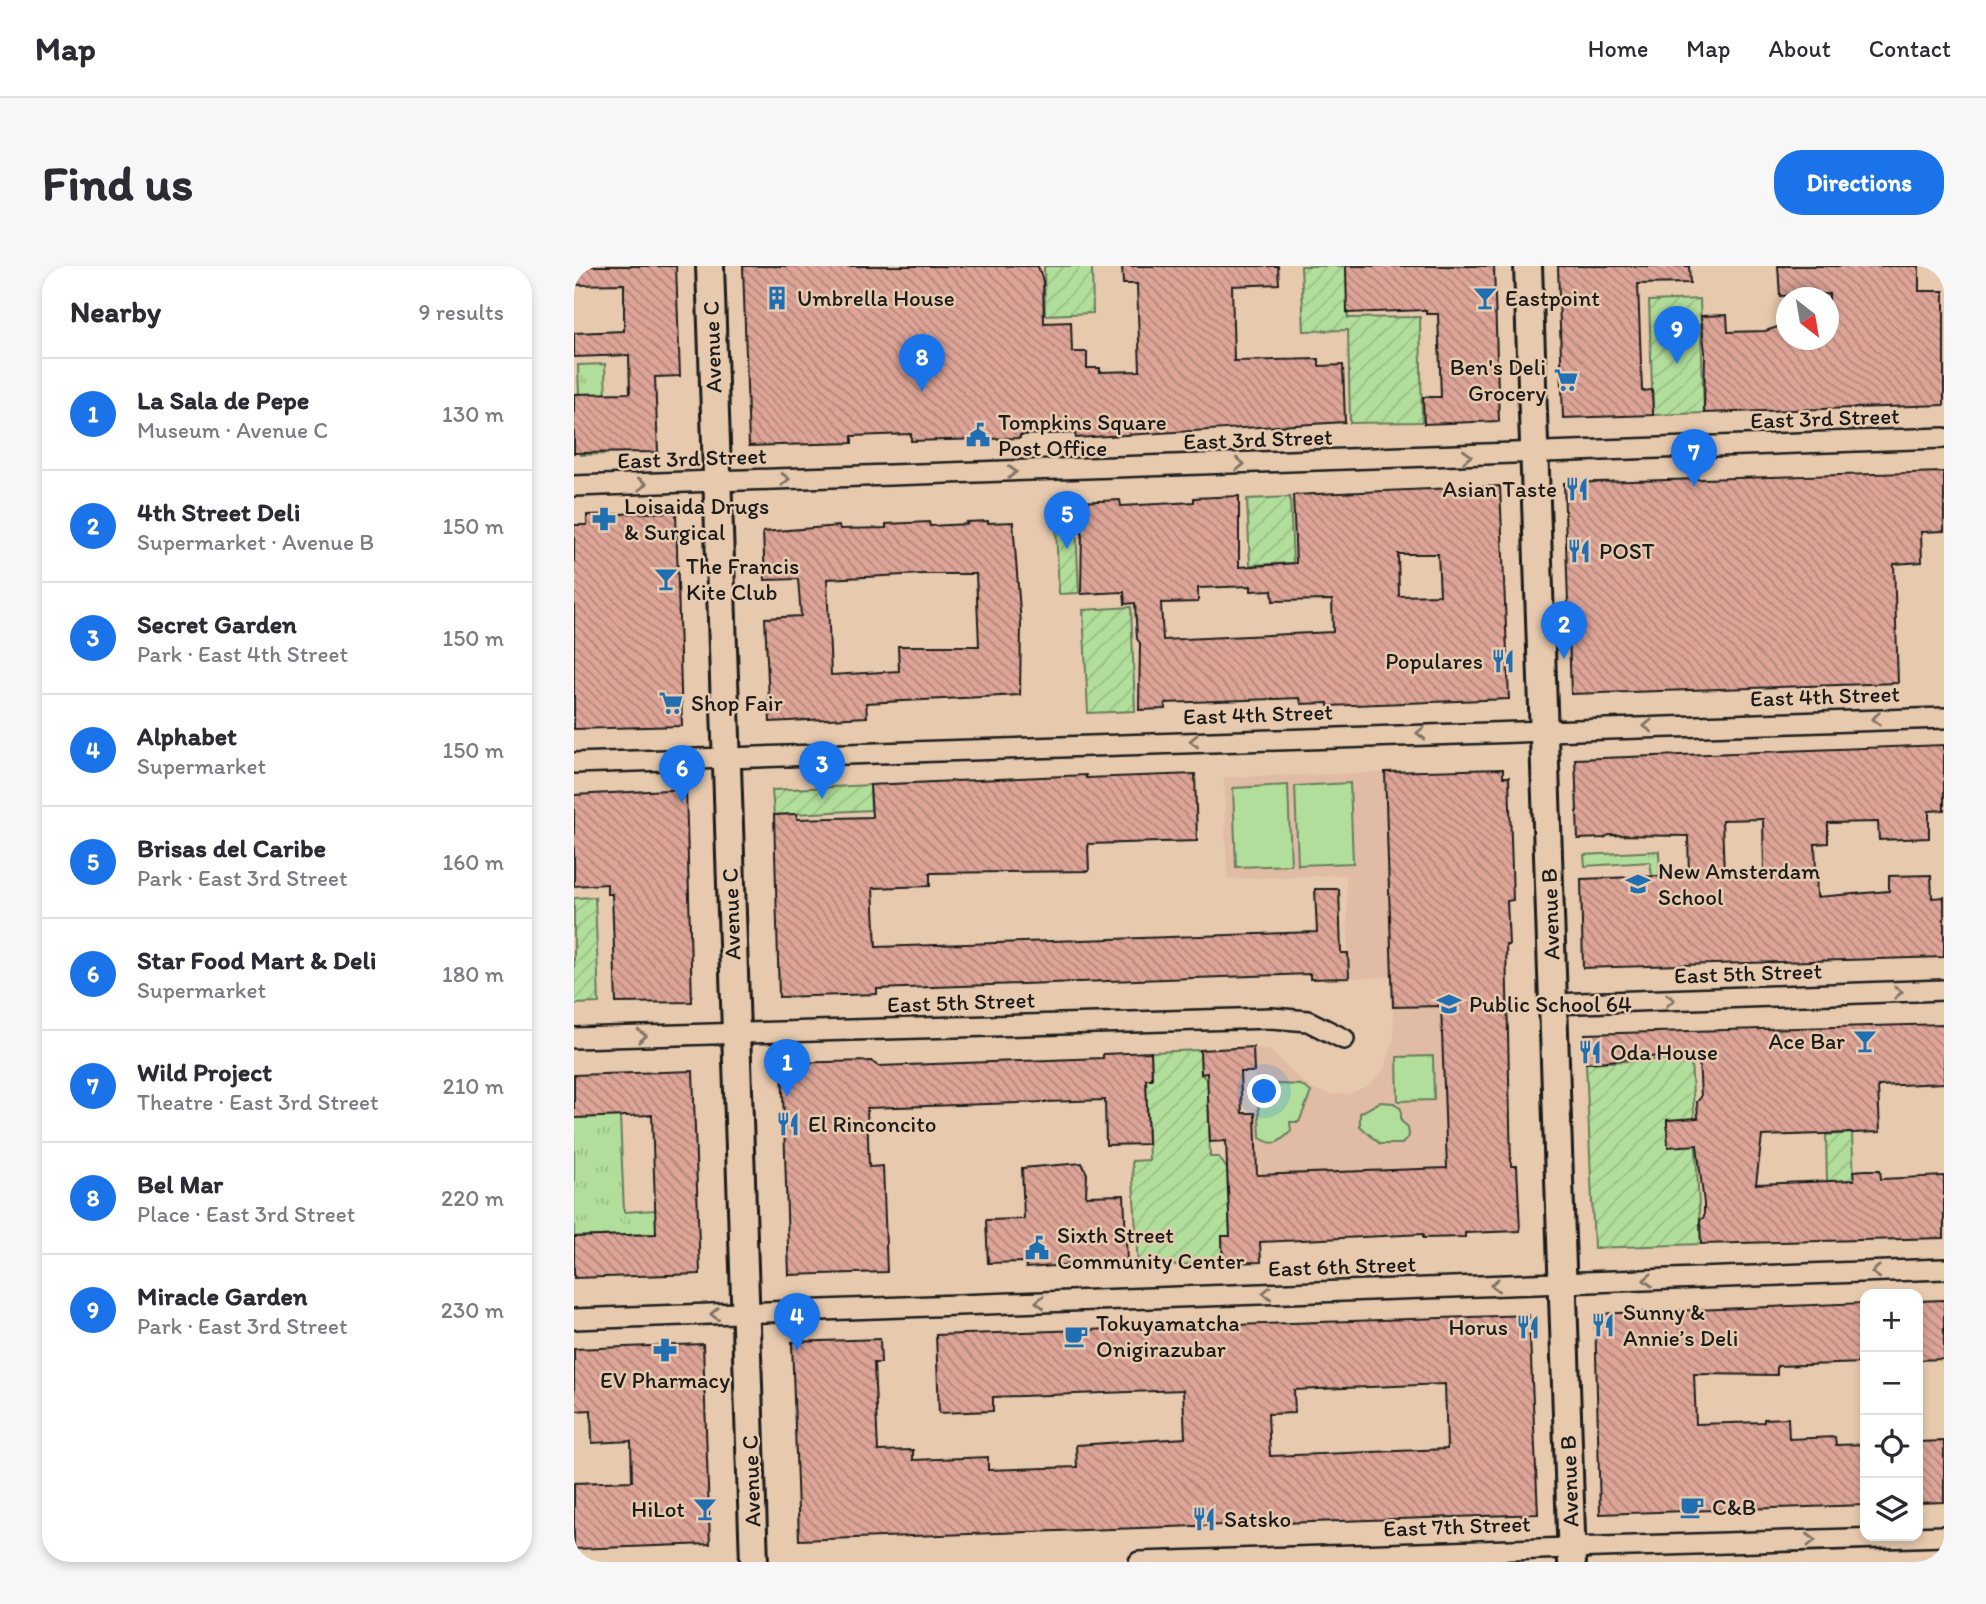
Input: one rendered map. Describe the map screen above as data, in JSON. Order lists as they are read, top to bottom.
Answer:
{
  "streets": {
    "main road": ["Avenue C", "Avenue B"],
    "street": [
      "East 3rd Street",
      "East 4th Street",
      "East 5th Street",
      "East 6th Street",
      "East 7th Street"
    ]
  },
  "crossings": [
    ["Avenue C", "East 3rd Street"],
    ["Avenue C", "East 4th Street"],
    ["Avenue C", "East 5th Street"],
    ["Avenue C", "East 6th Street"],
    ["East 3rd Street", "Avenue B"],
    ["East 4th Street", "Avenue B"],
    ["Avenue B", "East 5th Street"],
    ["Avenue B", "East 6th Street"],
    ["Avenue B", "East 7th Street"]
  ],
  "one_way": [
    "East 3rd Street",
    "East 4th Street",
    "East 5th Street",
    "East 6th Street",
    "East 7th Street"
  ],
  "places": {
    "building": ["Umbrella House"],
    "bar": [
      "Eastpoint",
      "The Francis Kite Club",
      "Ace Bar",
      "HiLot"
    ],
    "supermarket": ["Ben's Deli Grocery", "Shop Fair"],
    "public building": ["Tompkins Square Post Office", "Sixth Street Community Center"],
    "restaurant": [
      "Asian Taste",
      "POST",
      "Populares",
      "Oda House",
      "El Rinconcito",
      "Sunny & Annie’s Deli",
      "Horus",
      "Satsko"
    ],
    "pharmacy": ["Loisaida Drugs & Surgical", "EV Pharmacy"],
    "school or university": ["New Amsterdam School", "Public School 64"],
    "cafe": ["Tokuyamatcha Onigirazubar", "C&B"]
  },
  "north": "bottom right",
  "page": {
    "header": "Map",
    "nav": [
      "Home",
      "Map",
      "About",
      "Contact"
    ],
    "buttons": "Directions",
    "title": "Find us",
    "heading": ["Nearby", "9 results"],
    "pins": [
      "9",
      "8",
      "7",
      "5",
      "2",
      "3",
      "6",
      "1",
      "4"
    ],
    "list": [
      {
        "mark": "1",
        "name": "La Sala de Pepe",
        "note": "Museum · Avenue C",
        "value": "130 m"
      },
      {
        "mark": "2",
        "name": "4th Street Deli",
        "note": "Supermarket · Avenue B",
        "value": "150 m"
      },
      {
        "mark": "3",
        "name": "Secret Garden",
        "note": "Park · East 4th Street",
        "value": "150 m"
      },
      {
        "mark": "4",
        "name": "Alphabet",
        "note": "Supermarket",
        "value": "150 m"
      },
      {
        "mark": "5",
        "name": "Brisas del Caribe",
        "note": "Park · East 3rd Street",
        "value": "160 m"
      },
      {
        "mark": "6",
        "name": "Star Food Mart & Deli",
        "note": "Supermarket",
        "value": "180 m"
      },
      {
        "mark": "7",
        "name": "Wild Project",
        "note": "Theatre · East 3rd Street",
        "value": "210 m"
      },
      {
        "mark": "8",
        "name": "Bel Mar",
        "note": "Place · East 3rd Street",
        "value": "220 m"
      },
      {
        "mark": "9",
        "name": "Miracle Garden",
        "note": "Park · East 3rd Street",
        "value": "230 m"
      }
    ],
    "map_buttons": ["+", "−"]
  }
}
